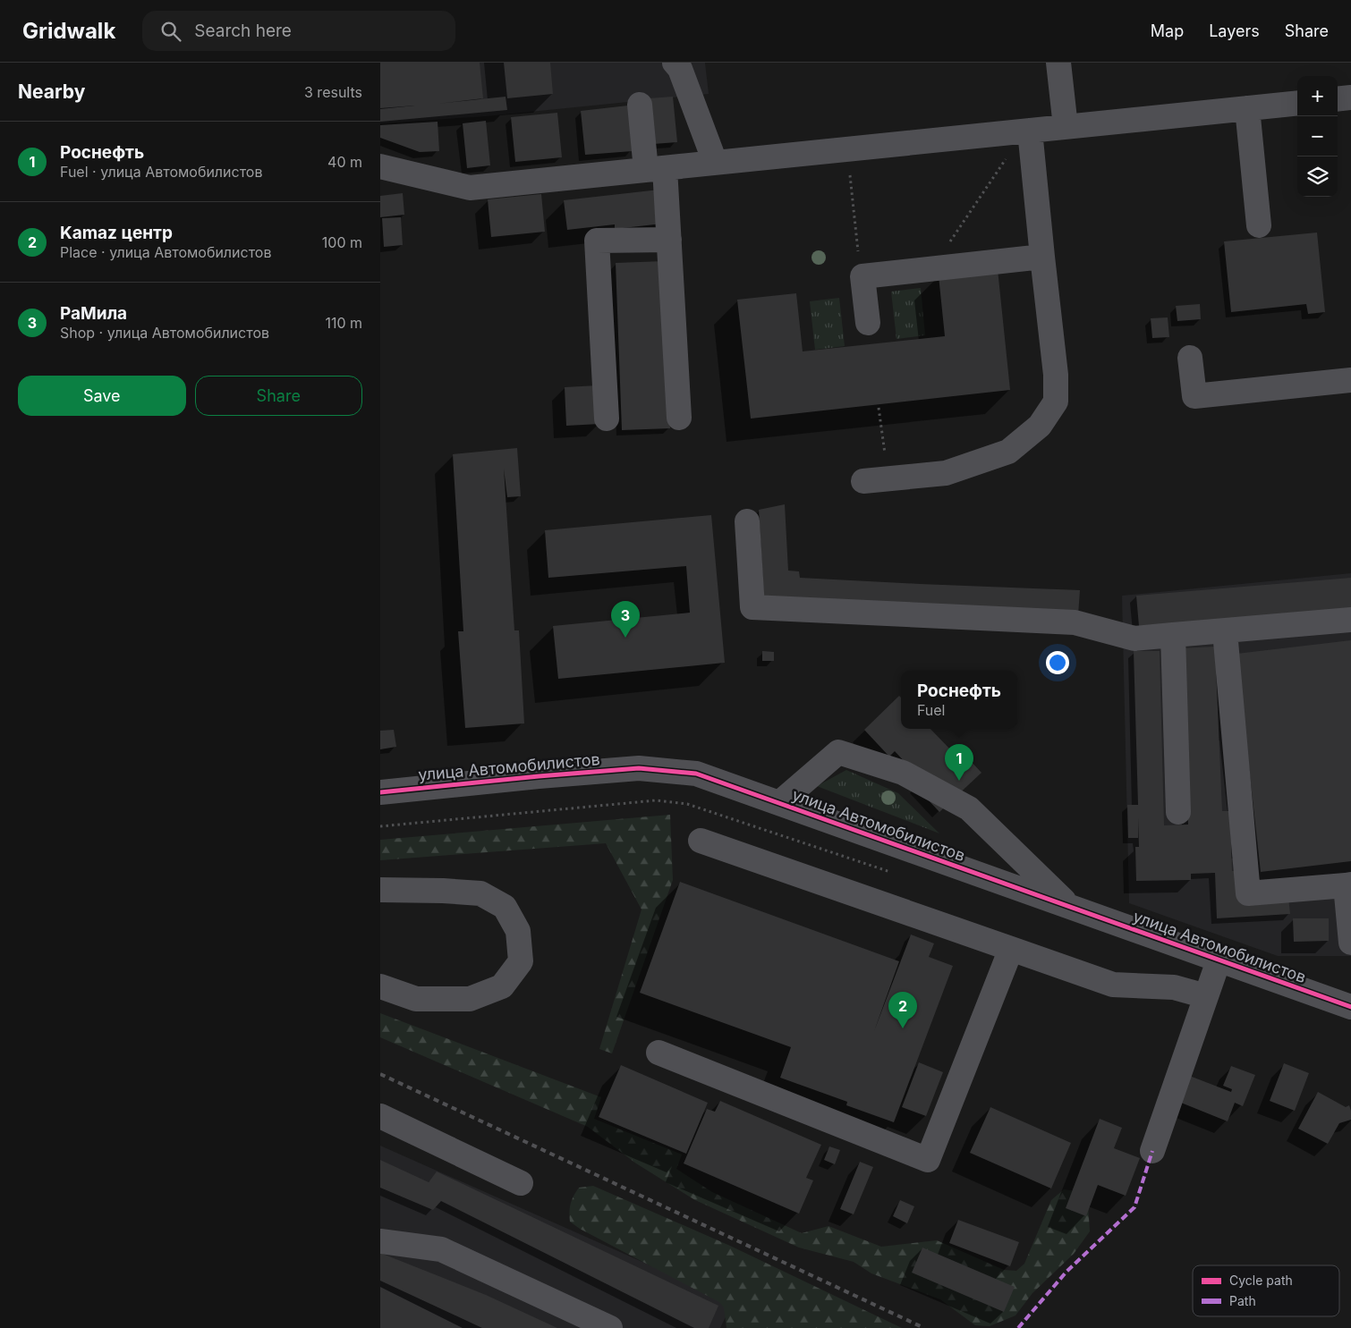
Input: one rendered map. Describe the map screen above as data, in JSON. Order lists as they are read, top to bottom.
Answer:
{
  "streets": {
    "street": ["улица Автомобилистов"]
  },
  "legend": ["Cycle path", "Path"],
  "page": {
    "header": "Gridwalk",
    "search": "Search here",
    "nav": ["Map", "Layers", "Share"],
    "heading": ["Nearby", "3 results"],
    "map_buttons": ["+", "−"],
    "list": [
      {
        "mark": "1",
        "name": "Роснефть",
        "note": "Fuel · улица Автомобилистов",
        "value": "40 m"
      },
      {
        "mark": "2",
        "name": "Kamaz центр",
        "note": "Place · улица Автомобилистов",
        "value": "100 m"
      },
      {
        "mark": "3",
        "name": "РаМила",
        "note": "Shop · улица Автомобилистов",
        "value": "110 m"
      }
    ],
    "buttons": ["Save", "Share"],
    "pins": ["3", "1", "2"],
    "popup": ["Роснефть", "Fuel"]
  }
}
